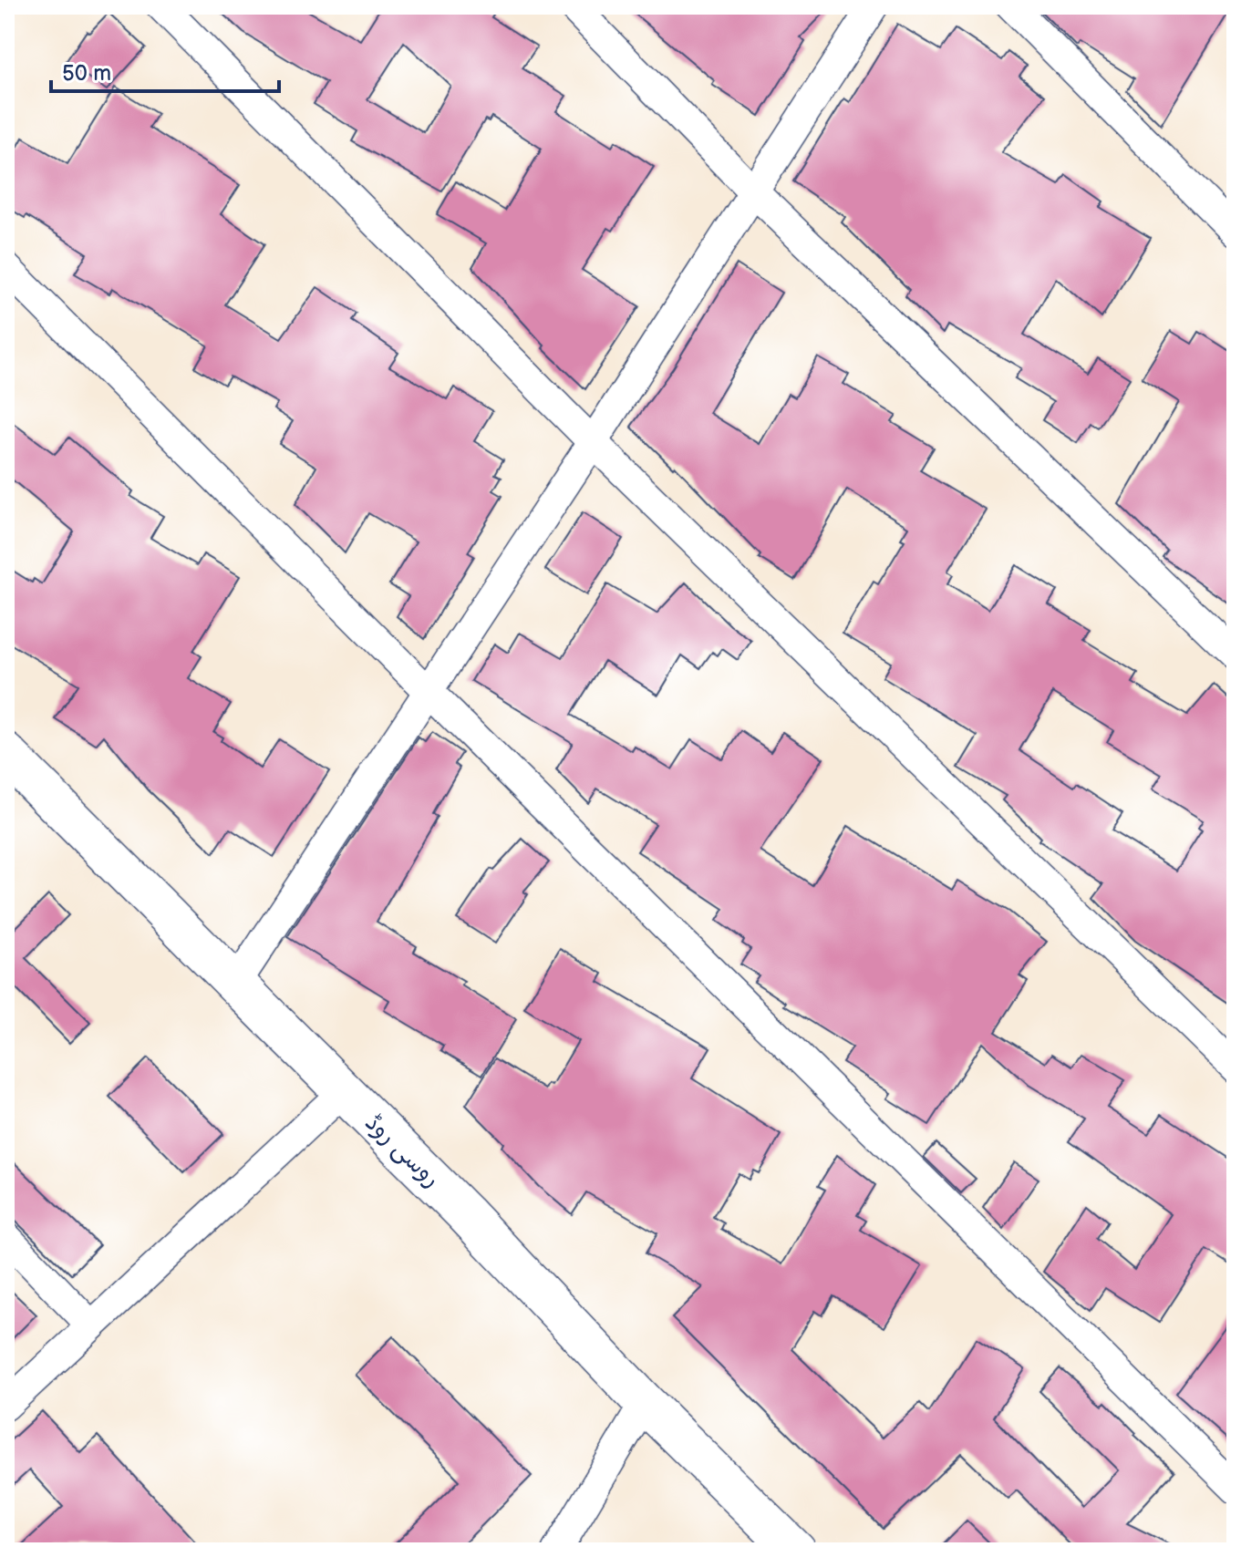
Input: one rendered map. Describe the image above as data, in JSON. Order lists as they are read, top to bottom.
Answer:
{
  "streets": {
    "main road": ["روسی روڈ"]
  },
  "scale_bar": "50 m"
}
